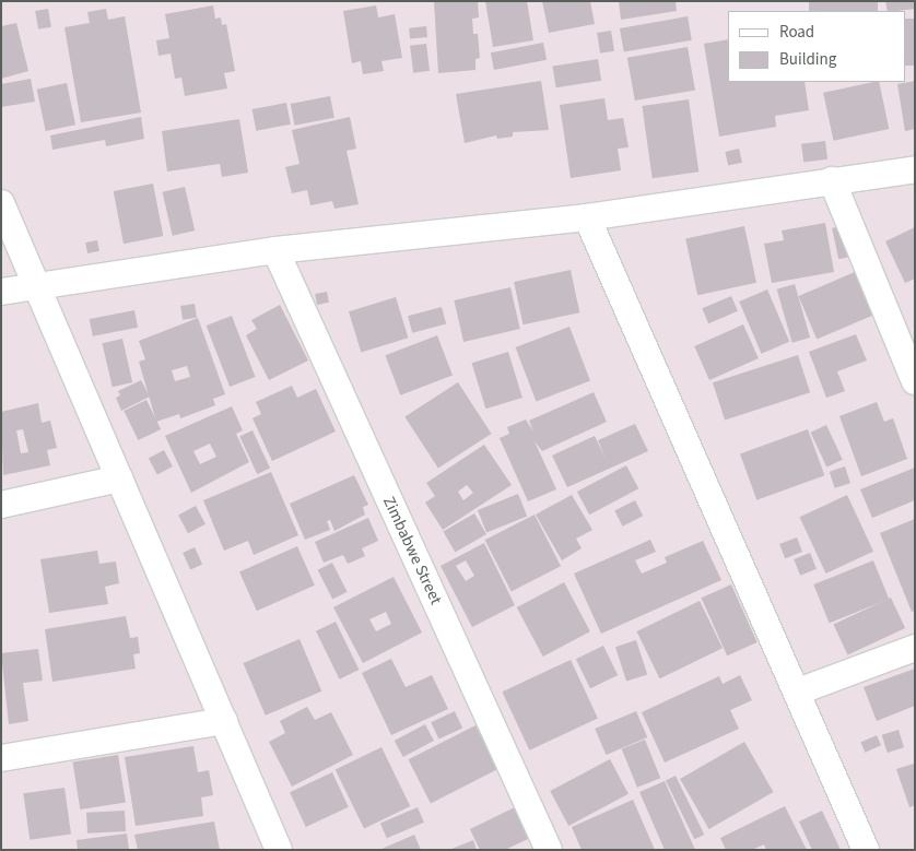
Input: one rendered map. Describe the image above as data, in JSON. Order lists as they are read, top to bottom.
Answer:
{
  "streets": {
    "street": ["Zimbabwe Street"]
  },
  "legend": ["Road", "Building"]
}
